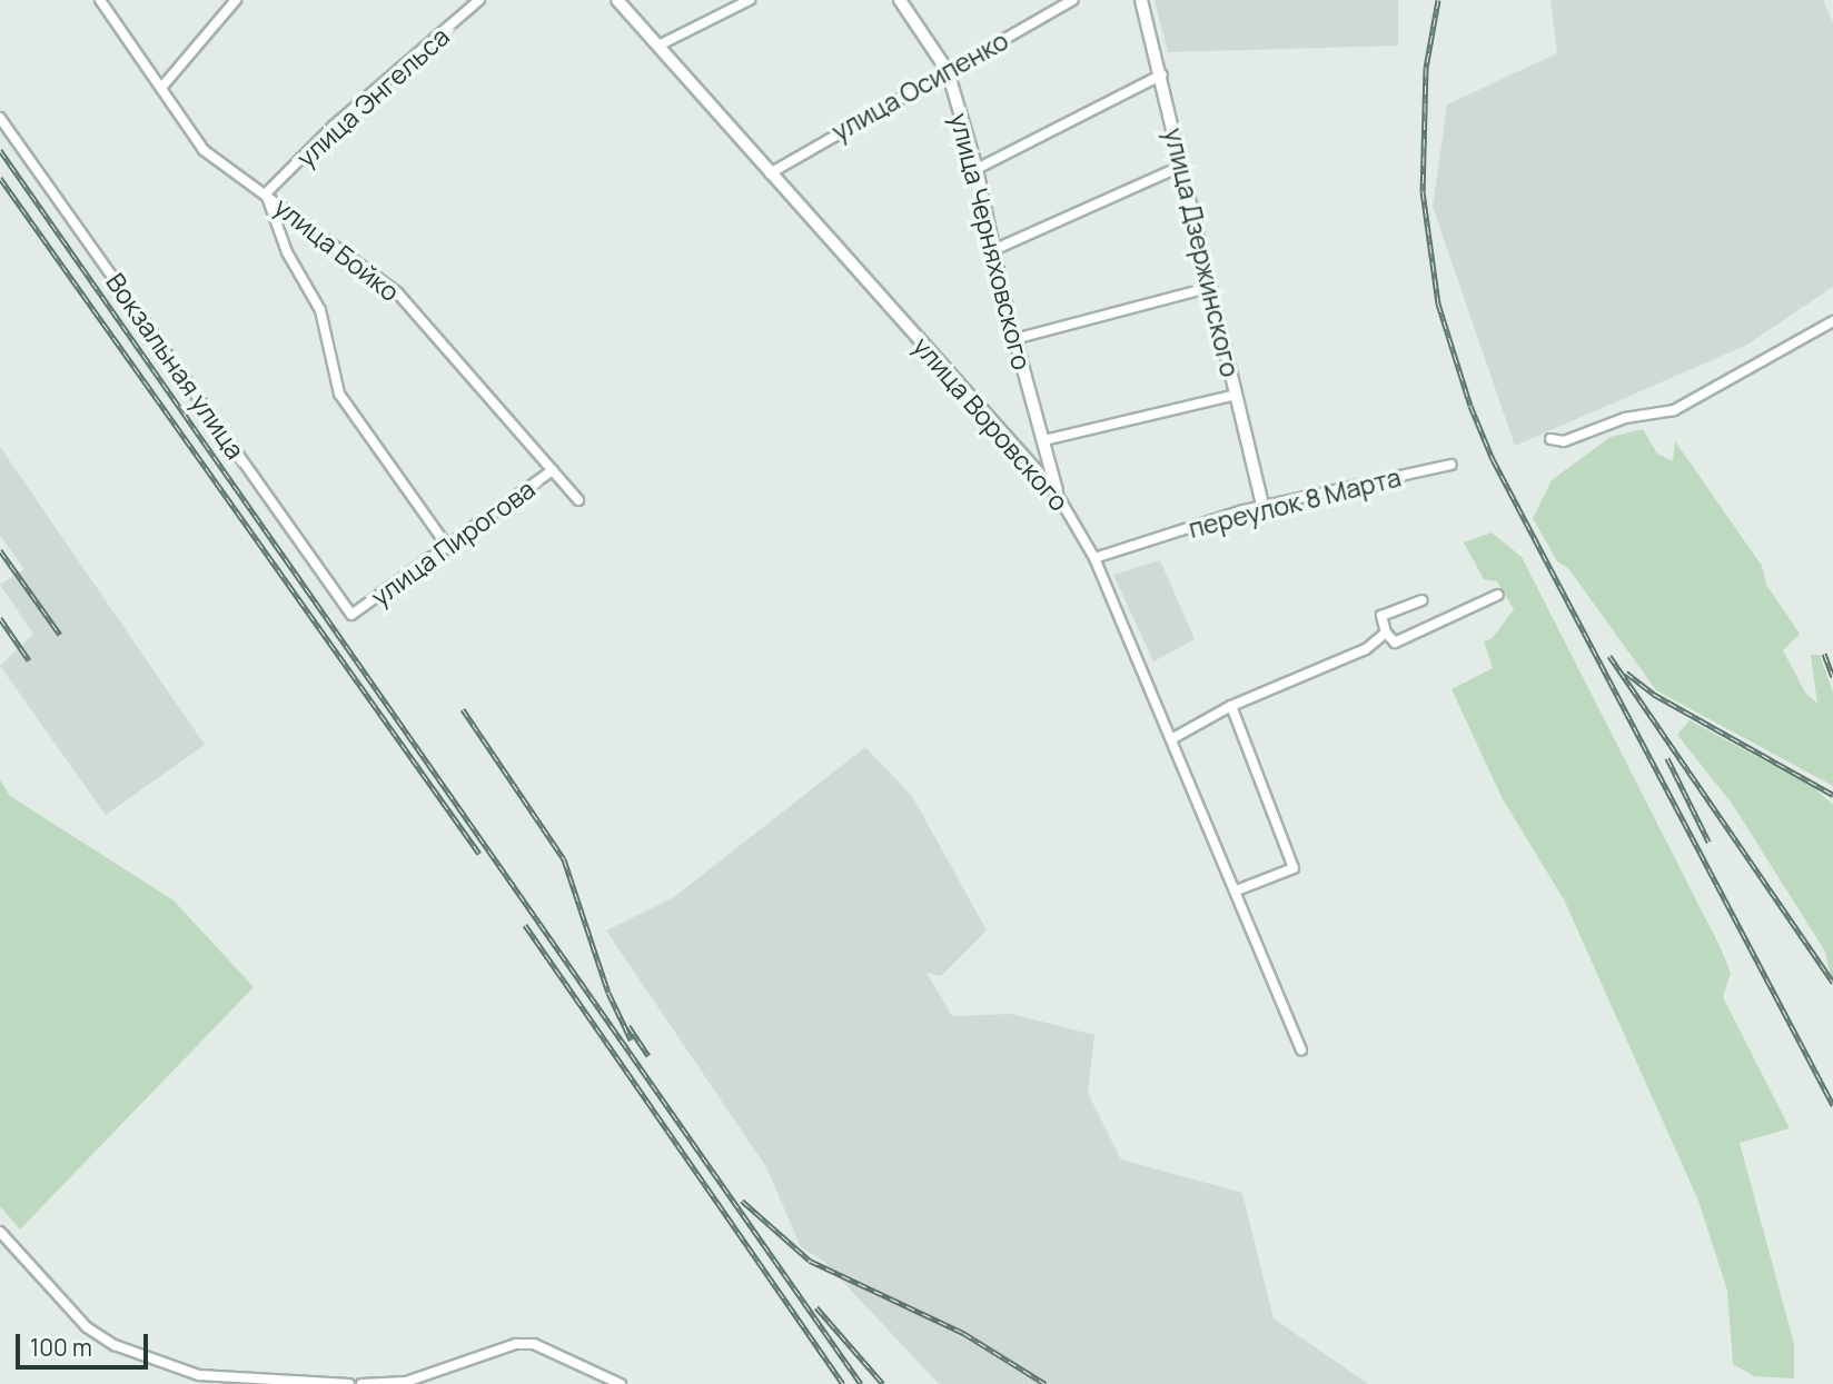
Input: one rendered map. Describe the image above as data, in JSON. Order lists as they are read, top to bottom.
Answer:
{
  "streets": {
    "street": [
      "улица Осипенко",
      "улица Энгельса",
      "улица Черняховского",
      "улица Бойко",
      "улица Дзержинского",
      "Вокзальная улица",
      "улица Воровского",
      "переулок 8 Марта",
      "улица Пирогова"
    ]
  },
  "crossings": [
    ["улица Осипенко", "улица Черняховского"],
    ["улица Осипенко", "улица Воровского"],
    ["улица Энгельса", "улица Бойко"],
    ["улица Черняховского", "улица Воровского"],
    ["улица Бойко", "улица Пирогова"],
    ["улица Дзержинского", "переулок 8 Марта"],
    ["Вокзальная улица", "улица Пирогова"],
    ["улица Воровского", "переулок 8 Марта"]
  ],
  "scale_bar": "100 m"
}
